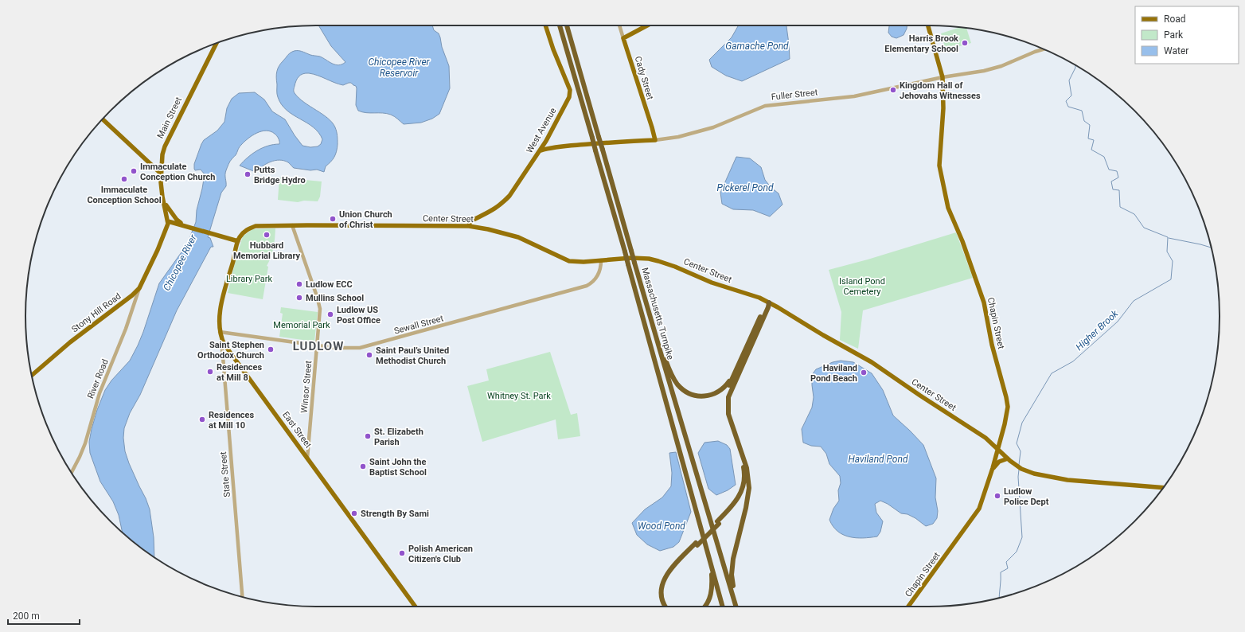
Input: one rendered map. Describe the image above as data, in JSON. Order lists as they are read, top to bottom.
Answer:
{
  "streets": {
    "highway": ["Massachusetts Turnpike"],
    "main road": [
      "Cady Street",
      "Fuller Street",
      "Main Street",
      "West Avenue",
      "Center Street",
      "Stony Hill Road",
      "Chapin Street",
      "East Street"
    ],
    "street": [
      "Sewall Street",
      "River Road",
      "Winsor Street",
      "State Street"
    ]
  },
  "crossings": [
    ["Cady Street", "Fuller Street"],
    ["Fuller Street", "West Avenue"],
    ["Fuller Street", "Chapin Street"],
    ["Main Street", "Stony Hill Road"],
    ["West Avenue", "Center Street"],
    ["Center Street", "Chapin Street"],
    ["Center Street", "Sewall Street"],
    ["Center Street", "Winsor Street"],
    ["Stony Hill Road", "River Road"],
    ["Sewall Street", "Winsor Street"],
    ["Sewall Street", "East Street"],
    ["Winsor Street", "East Street"],
    ["East Street", "State Street"]
  ],
  "districts": ["LUDLOW"],
  "water": [
    "Gamache Pond",
    "Chicopee River Reservoir",
    "Pickerel Pond",
    "Chicopee River",
    "Higher Brook",
    "Haviland Pond",
    "Wood Pond"
  ],
  "parks": [
    "Library Park",
    "Island Pond Cemetery",
    "Memorial Park",
    "Whitney St. Park"
  ],
  "places": [
    "Harris Brook Elementary School",
    "Kingdom Hall of Jehovahs Witnesses",
    "Immaculate Conception Church",
    "Putts Bridge Hydro",
    "Immaculate Conception School",
    "Union Church of Christ",
    "Hubbard Memorial Library",
    "Ludlow ECC",
    "Mullins School",
    "Ludlow US Post Office",
    "Saint Stephen Orthodox Church",
    "Saint Paul’s United Methodist Church",
    "Residences at Mill 8",
    "Haviland Pond Beach",
    "Residences at Mill 10",
    "St. Elizabeth Parish",
    "Saint John the Baptist School",
    "Ludlow Police Dept",
    "Strength By Sami",
    "Polish American Citizen's Club"
  ],
  "legend": ["Road", "Park", "Water"],
  "scale_bar": "200 m"
}
